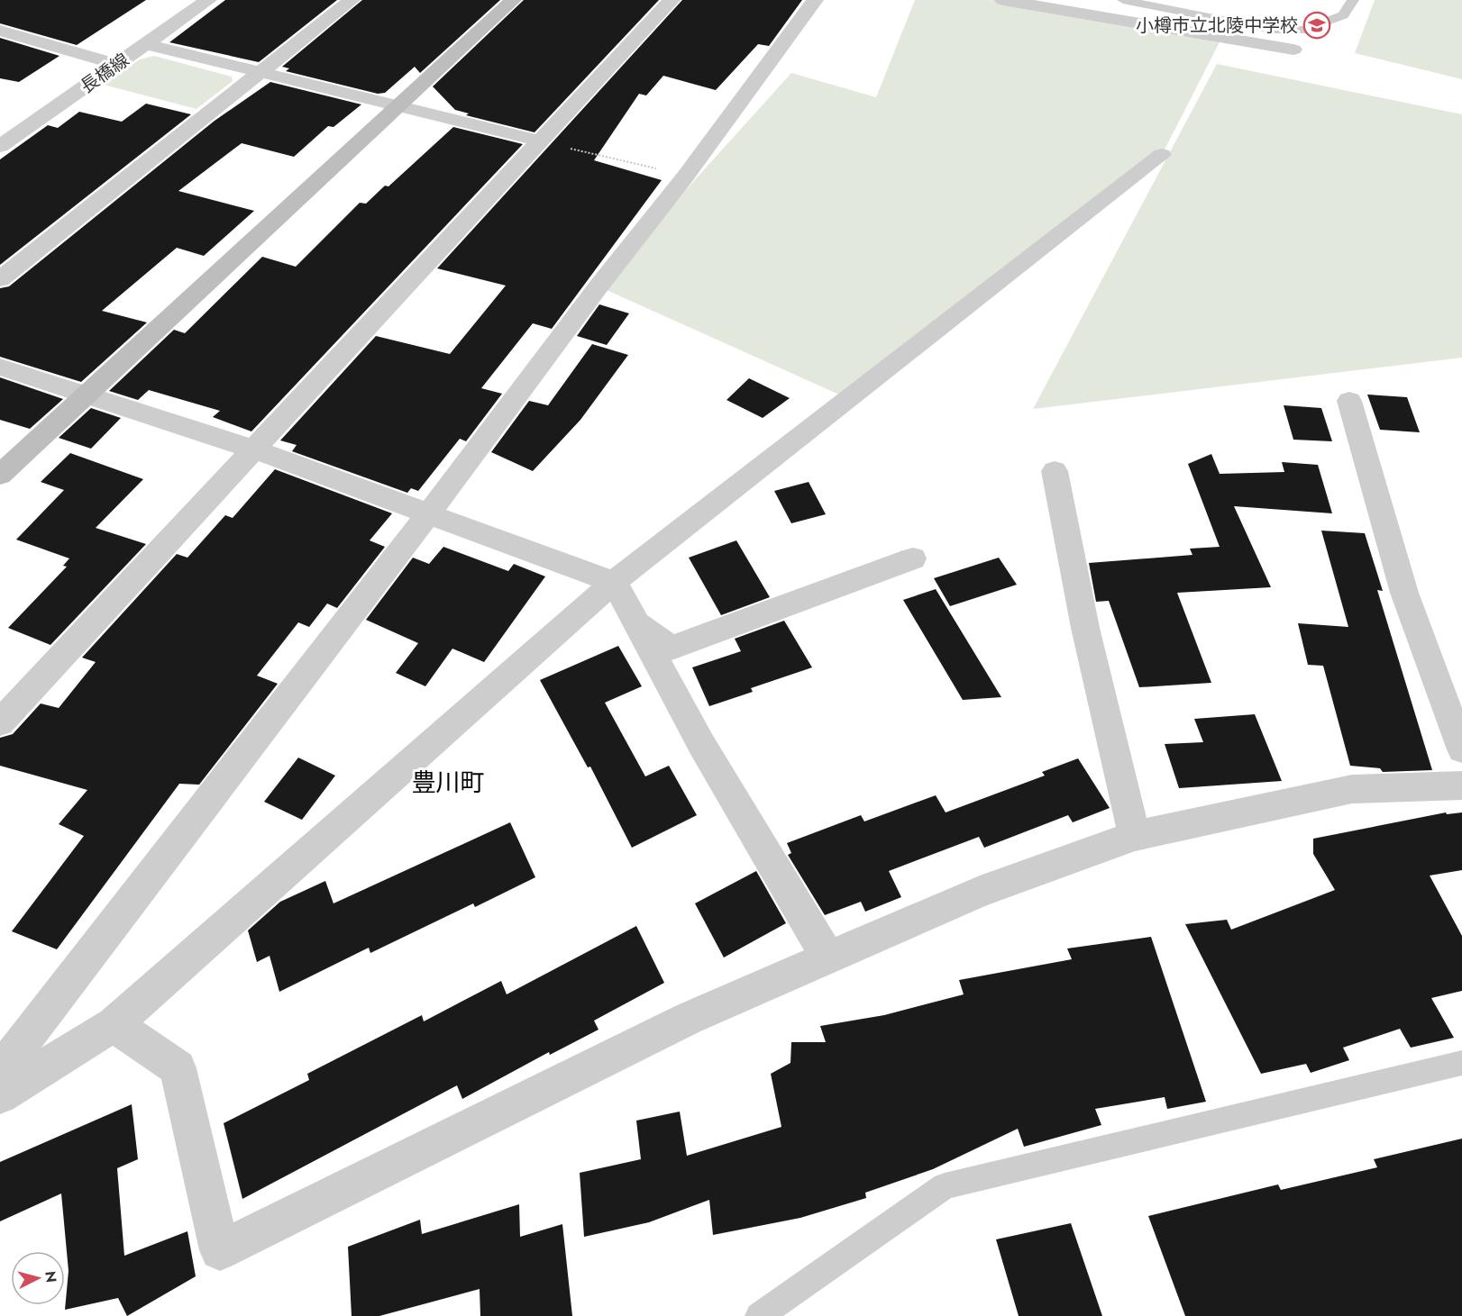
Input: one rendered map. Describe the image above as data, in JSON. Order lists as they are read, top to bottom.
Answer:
{
  "streets": {
    "street": ["長橋線"]
  },
  "districts": ["豊川町"],
  "places": {
    "school or university": ["小樽市立北陵中学校"]
  },
  "north": "right"
}
